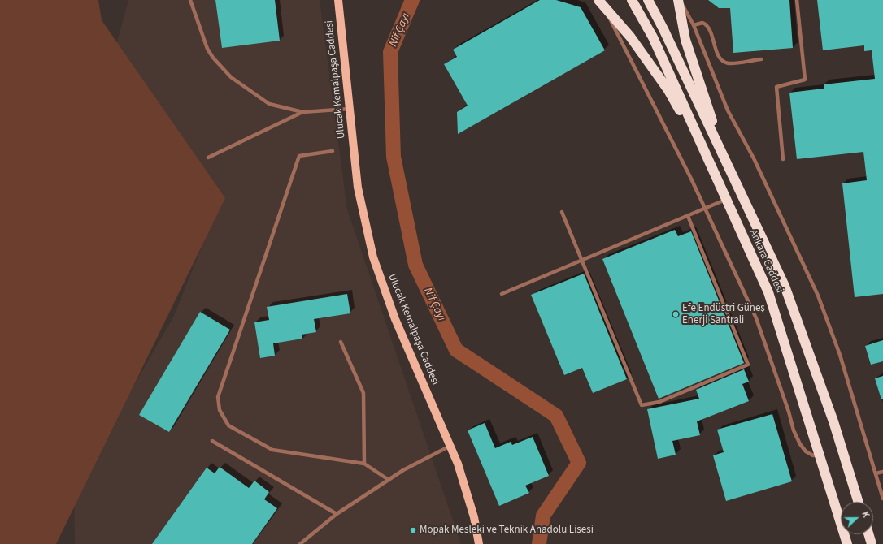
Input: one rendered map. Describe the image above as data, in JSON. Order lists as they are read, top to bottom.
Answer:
{
  "streets": {
    "highway": ["Ankara Caddesi"],
    "main road": ["Ulucak Kemalpaşa Caddesi"]
  },
  "water": ["Nif Çayı"],
  "places": ["Efe Endüstri Güneş Enerji Santrali", "Mopak Mesleki ve Teknik Anadolu Lisesi"],
  "north": "right"
}
